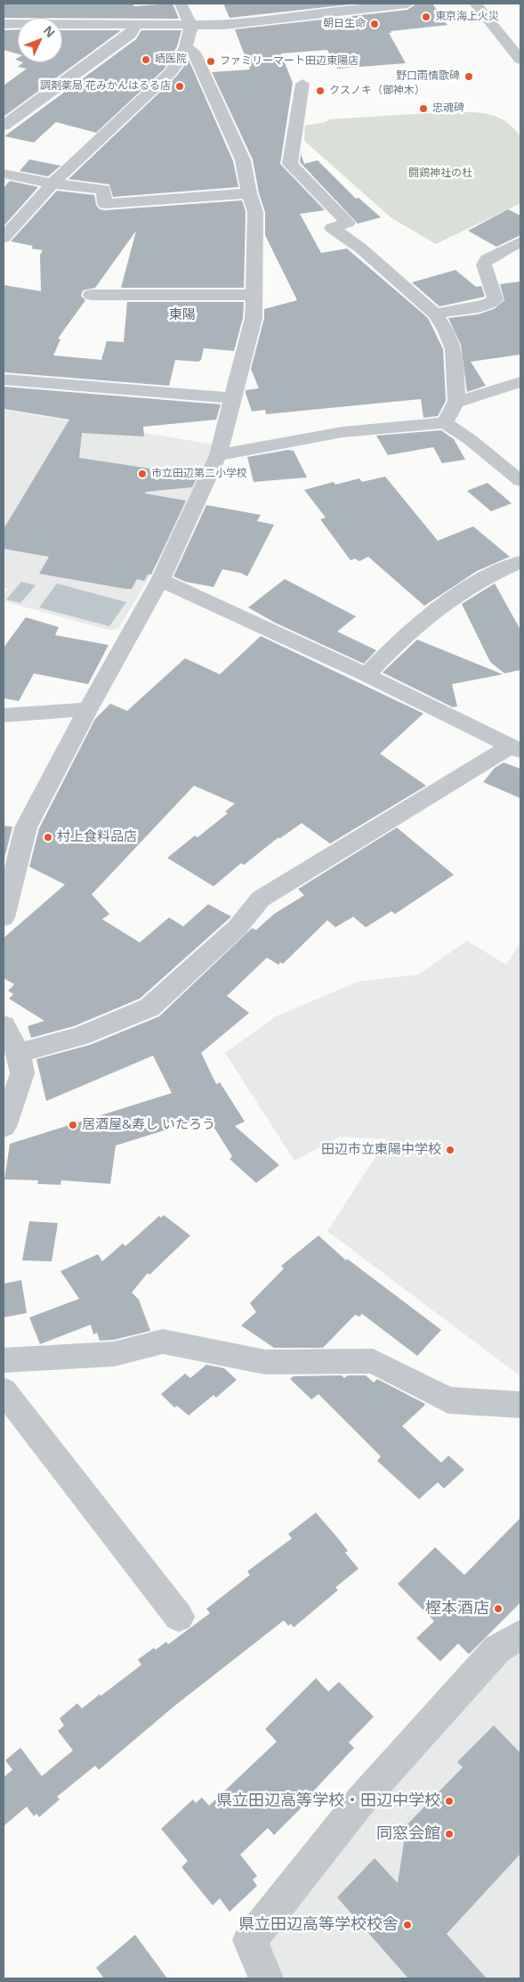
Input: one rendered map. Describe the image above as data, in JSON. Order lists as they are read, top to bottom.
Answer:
{
  "districts": ["東陽"],
  "parks": ["闘鶏神社の杜"],
  "places": [
    "東京海上火災",
    "朝日生命",
    "晒医院",
    "ファミリーマート田辺東陽店",
    "野口雨情歌碑",
    "調剤薬局 花みかんはるる店",
    "クスノキ（御神木）",
    "忠魂碑",
    "市立田辺第二小学校",
    "村上食料品店",
    "居酒屋&寿し いたろう",
    "田辺市立東陽中学校",
    "樫本酒店",
    "県立田辺高等学校・田辺中学校",
    "同窓会館",
    "県立田辺高等学校校舎"
  ],
  "north": "top right"
}
